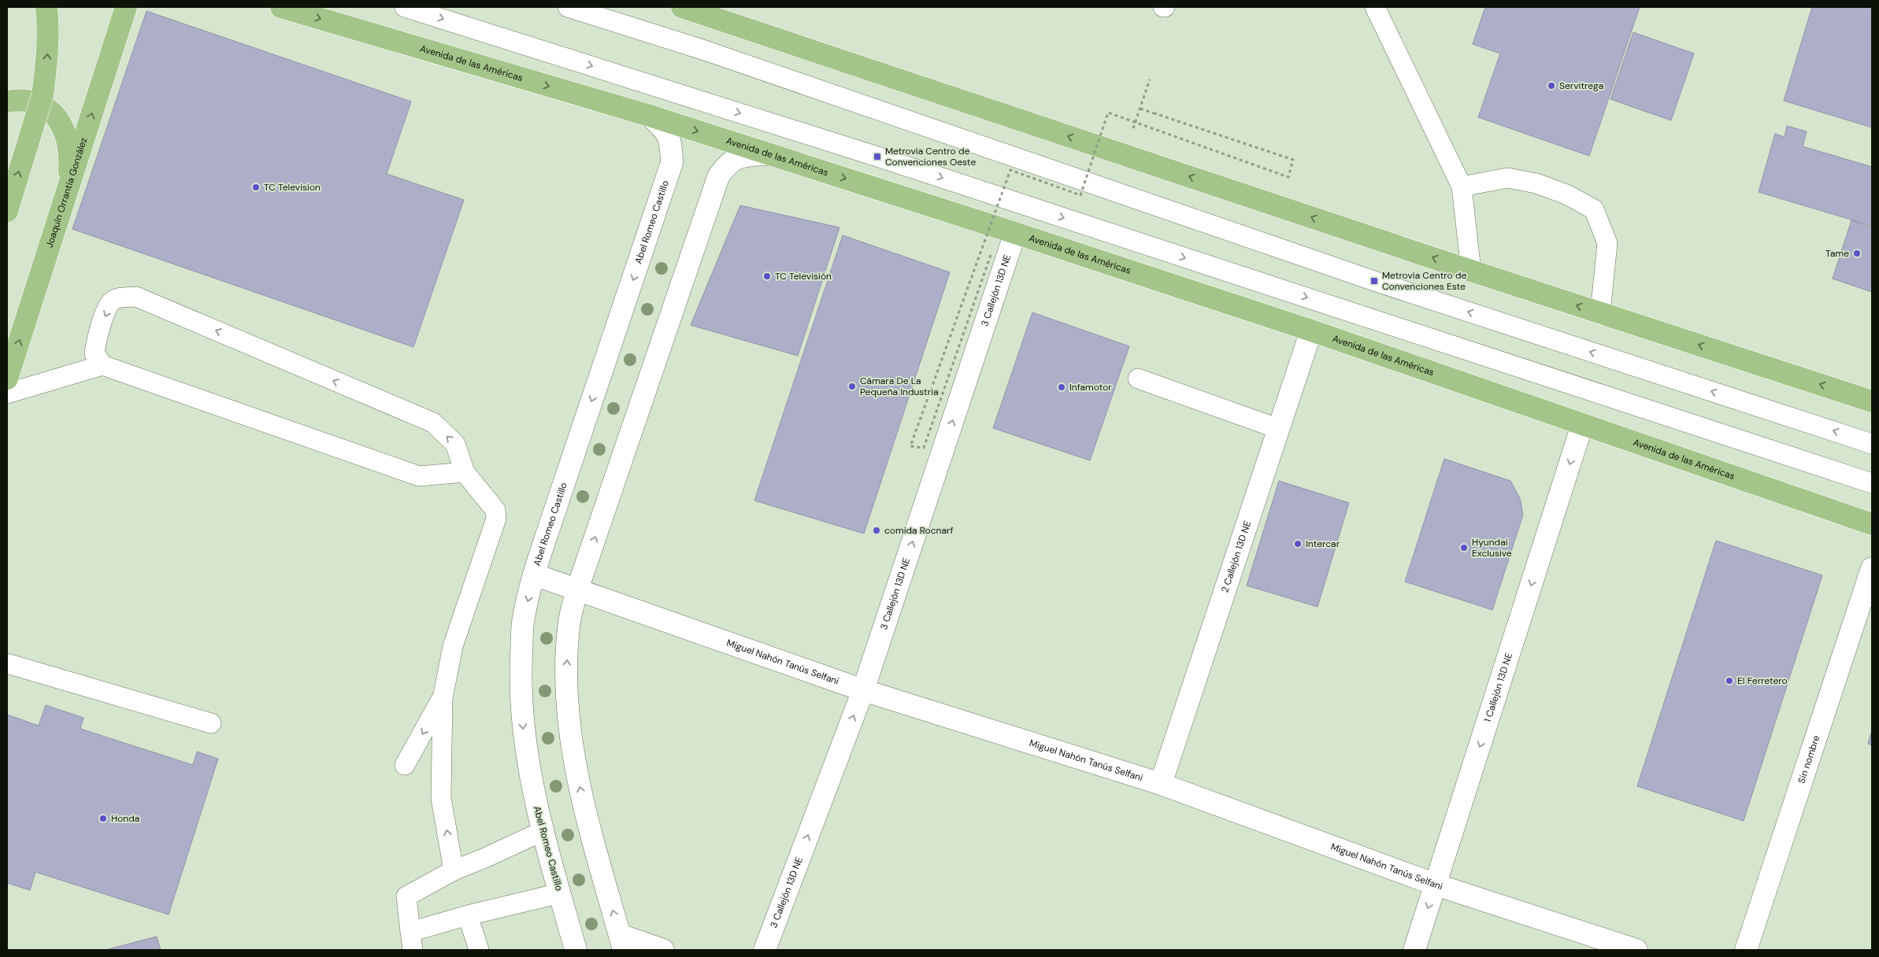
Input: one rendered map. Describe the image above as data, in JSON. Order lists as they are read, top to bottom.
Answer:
{
  "streets": {
    "main road": ["Avenida de las Américas", "Joaquín Orrantia González"],
    "street": [
      "Abel Romeo Castillo",
      "3 Callejón 13D NE",
      "2 Callejón 13D NE",
      "Miguel Nahón Tanús Selfani",
      "1 Callejón 13D NE",
      "Sin nombre"
    ]
  },
  "crossings": [
    ["Avenida de las Américas", "Abel Romeo Castillo"],
    ["Avenida de las Américas", "3 Callejón 13D NE"],
    ["Avenida de las Américas", "2 Callejón 13D NE"],
    ["Avenida de las Américas", "1 Callejón 13D NE"],
    ["Abel Romeo Castillo", "Miguel Nahón Tanús Selfani"],
    ["3 Callejón 13D NE", "Miguel Nahón Tanús Selfani"],
    ["2 Callejón 13D NE", "Miguel Nahón Tanús Selfani"],
    ["Miguel Nahón Tanús Selfani", "1 Callejón 13D NE"]
  ],
  "one_way": ["3 Callejón 13D NE", "1 Callejón 13D NE"],
  "places": {
    "other": [
      "Servitrega",
      "TC Television",
      "Tame",
      "TC Televisión",
      "Cámara De La Pequeña Industria",
      "Infamotor",
      "comida Rocnarf",
      "Intercar",
      "Hyundai Exclusive",
      "El Ferretero",
      "Honda"
    ],
    "transit": ["Metrovia Centro de Convenciones Oeste", "Metrovia Centro de Convenciones Este"]
  }
}
